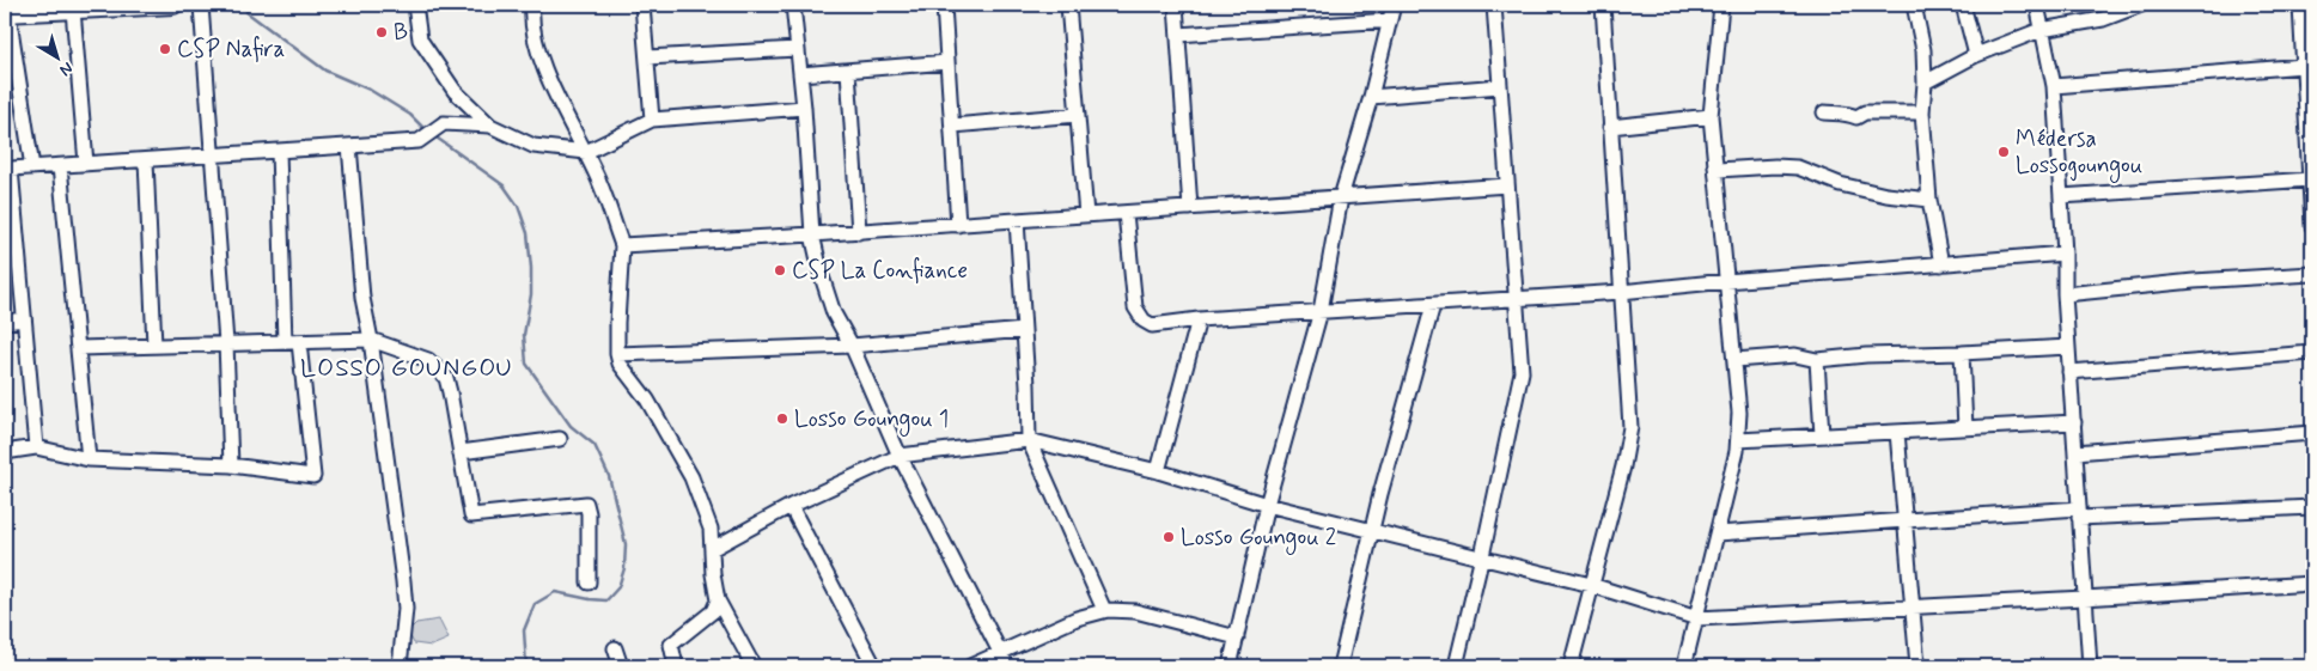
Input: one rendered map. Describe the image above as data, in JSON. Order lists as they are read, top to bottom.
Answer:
{
  "districts": ["LOSSO GOUNGOU"],
  "places": [
    "B",
    "CSP Nafira",
    "Médersa Lossogoungou",
    "CSP La Confiance",
    "Losso Goungou 1",
    "Losso Goungou 2"
  ],
  "north": "bottom right"
}
